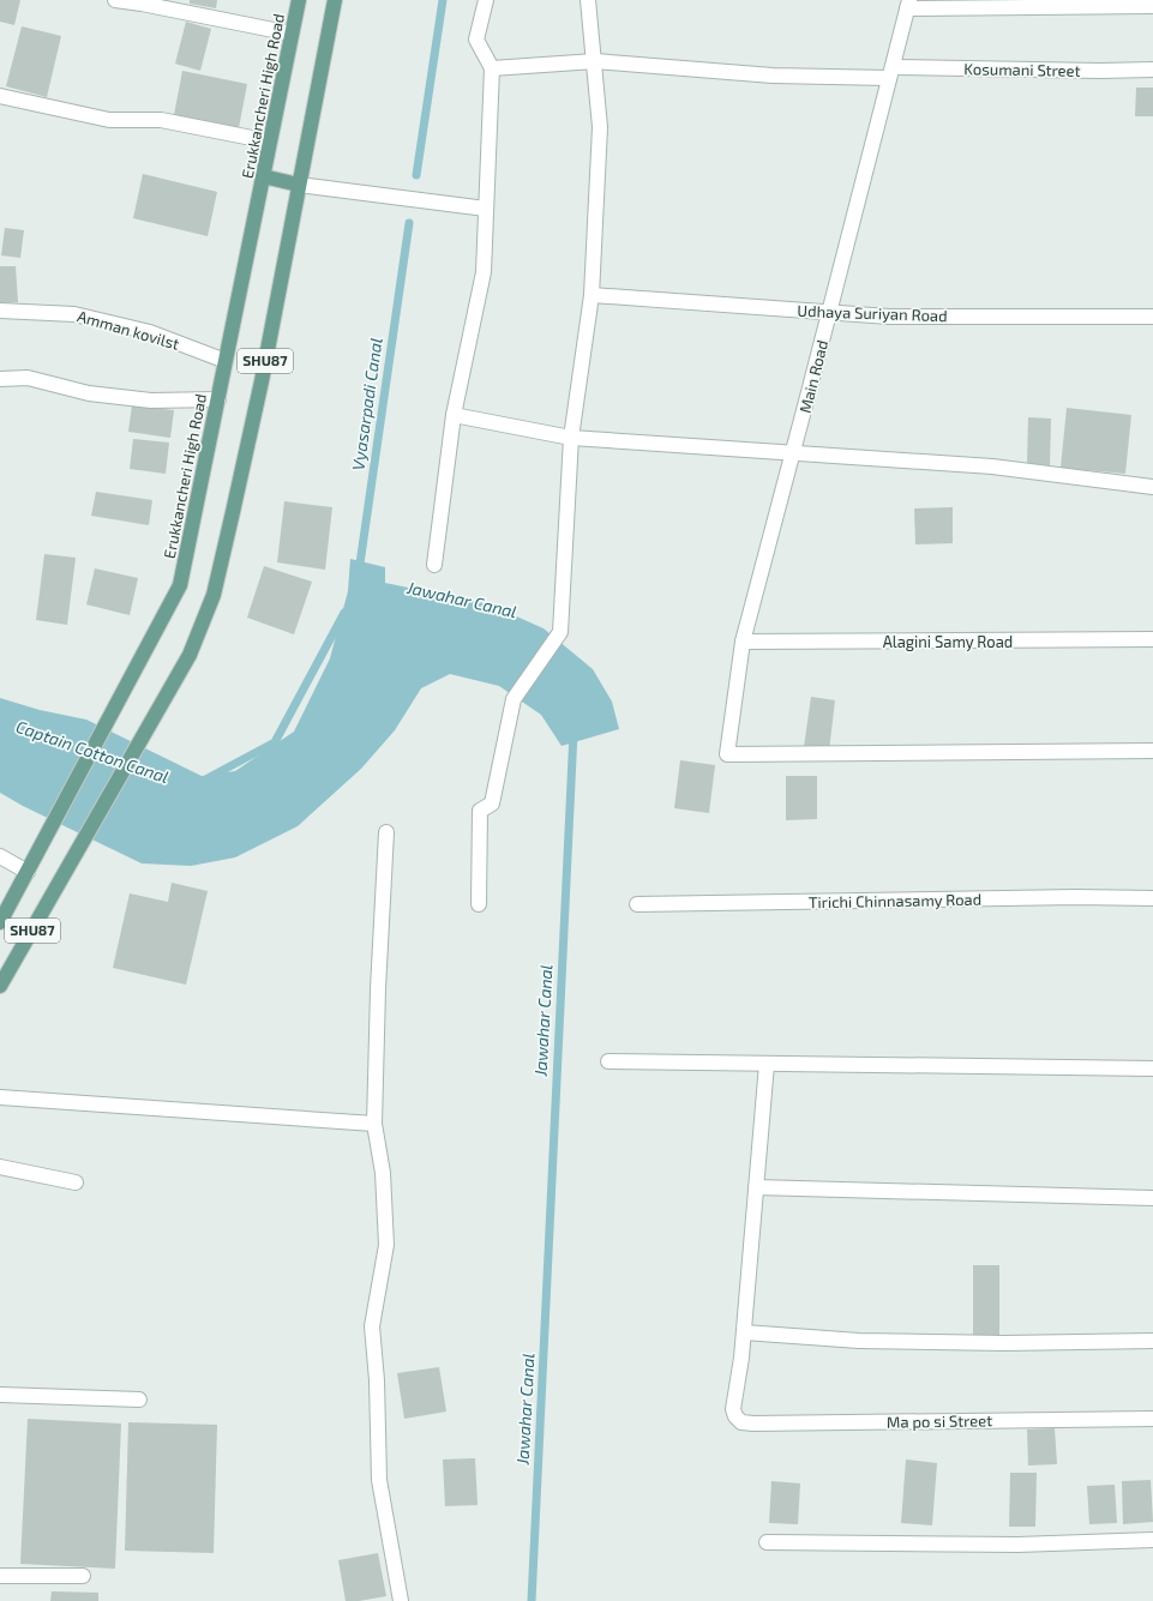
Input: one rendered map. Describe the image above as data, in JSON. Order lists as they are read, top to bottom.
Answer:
{
  "streets": {
    "main road": ["Erukkancheri High Road", "SHU87"],
    "street": [
      "Kosumani Street",
      "Udhaya Suriyan Road",
      "Amman kovilst",
      "Main Road",
      "Alagini Samy Road",
      "Tirichi Chinnasamy Road",
      "Ma po si Street"
    ]
  },
  "crossings": [
    ["Kosumani Street", "Main Road"],
    ["Erukkancheri High Road", "Amman kovilst"],
    ["Udhaya Suriyan Road", "Main Road"],
    ["Main Road", "Alagini Samy Road"]
  ],
  "water": ["Vyasarpadi Canal", "Jawahar Canal", "Captain Cotton Canal"]
}
